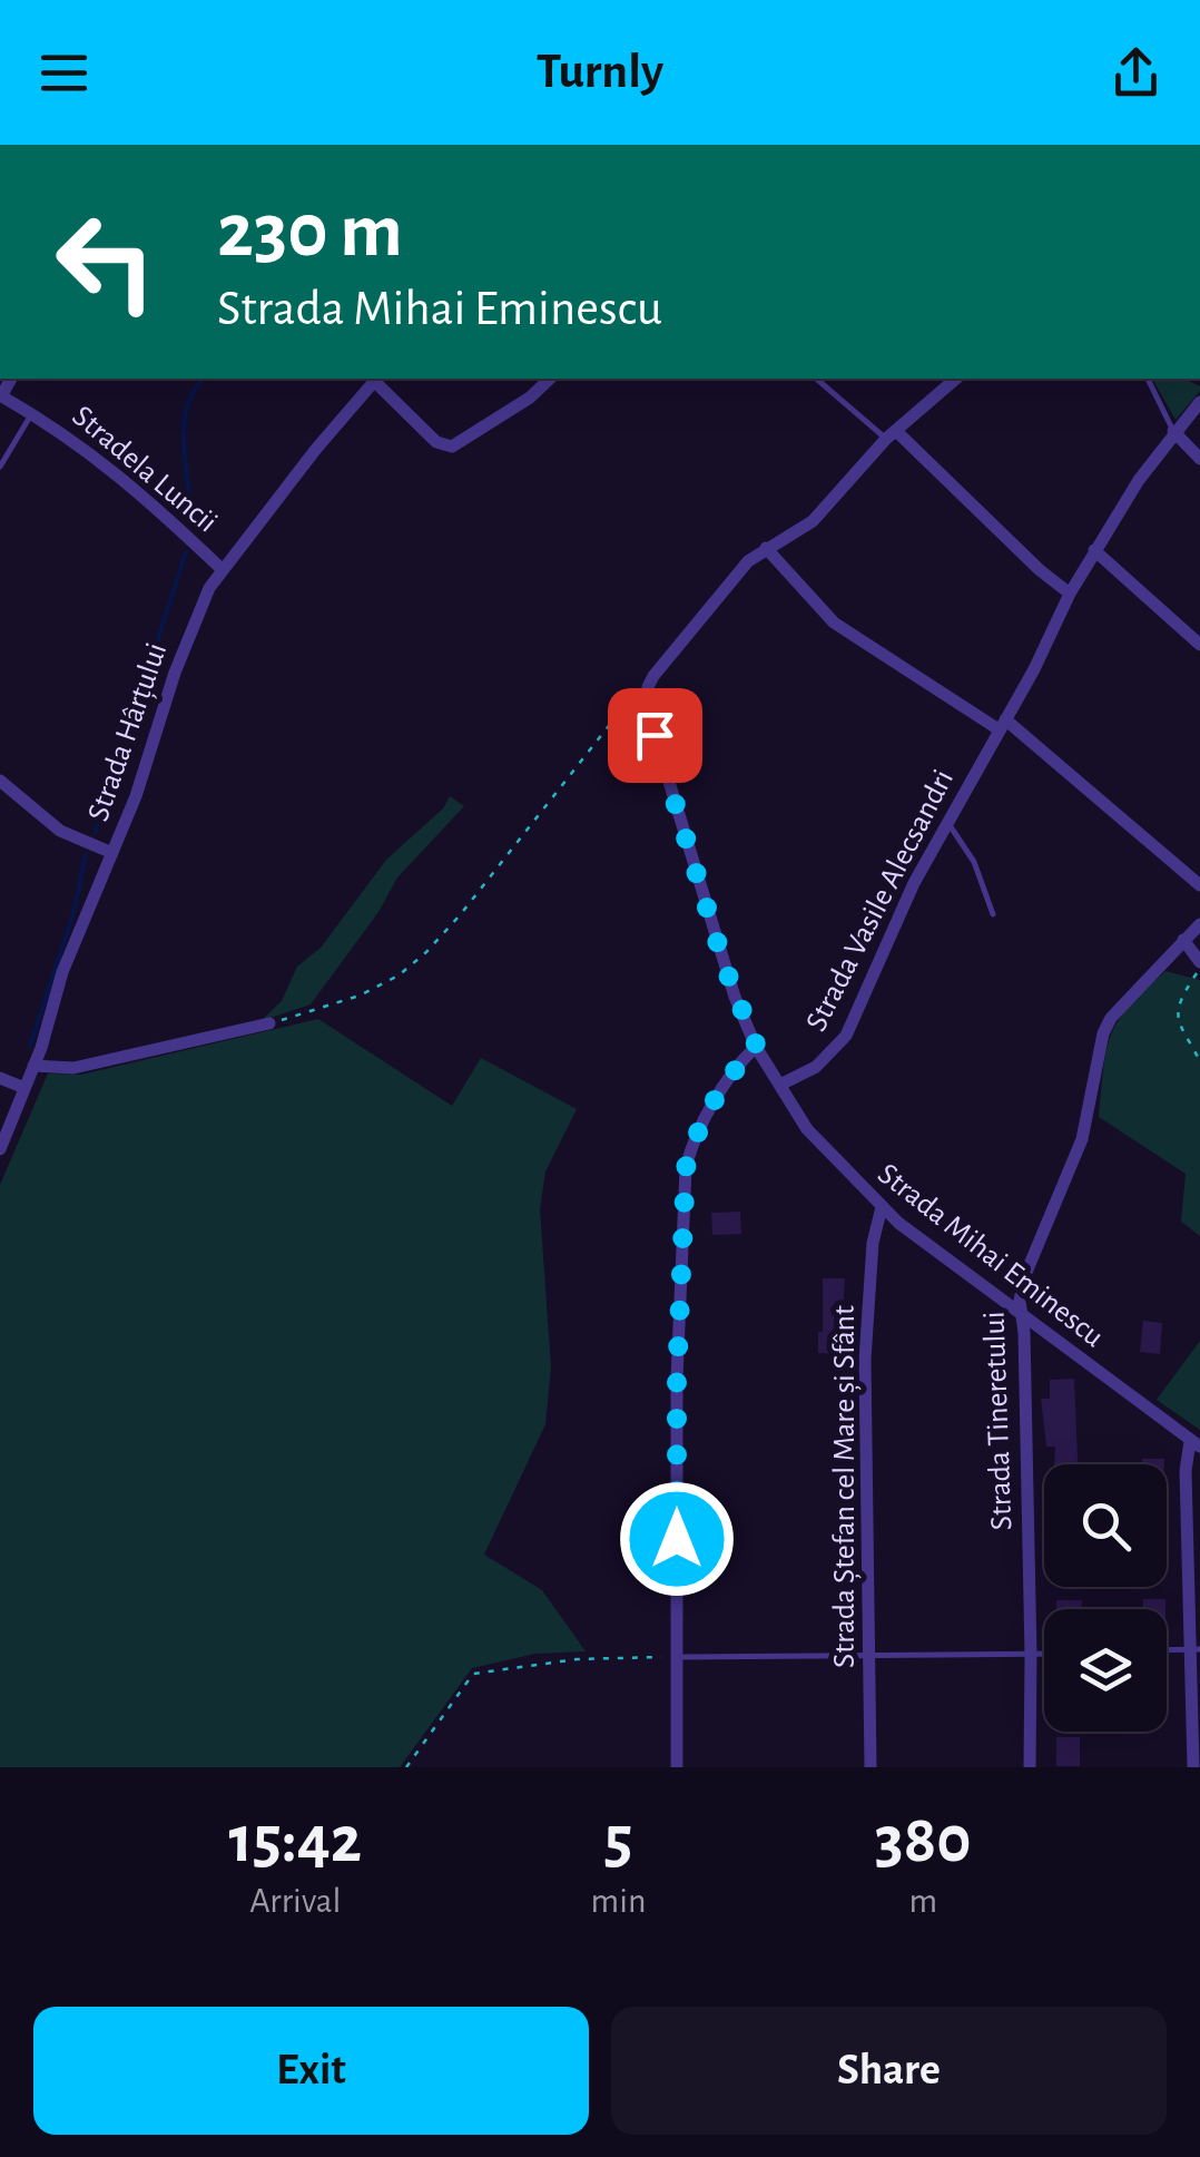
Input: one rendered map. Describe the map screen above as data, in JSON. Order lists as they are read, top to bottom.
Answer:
{
  "streets": {
    "street": [
      "Stradela Luncii",
      "Strada Hârțului",
      "Strada Vasile Alecsandri",
      "Strada Mihai Eminescu",
      "Strada Tineretului",
      "Strada Ștefan cel Mare și Sfânt"
    ]
  },
  "crossings": [
    ["Stradela Luncii", "Strada Hârțului"],
    ["Strada Vasile Alecsandri", "Strada Mihai Eminescu"],
    ["Strada Mihai Eminescu", "Strada Tineretului"],
    ["Strada Mihai Eminescu", "Strada Ștefan cel Mare și Sfânt"]
  ],
  "page": {
    "header": "Turnly",
    "turn": ["230 m", "Strada Mihai Eminescu"],
    "eta": [
      "15:42",
      "Arrival",
      "5",
      "min",
      "380",
      "m"
    ],
    "buttons": ["Exit", "Share"]
  }
}
